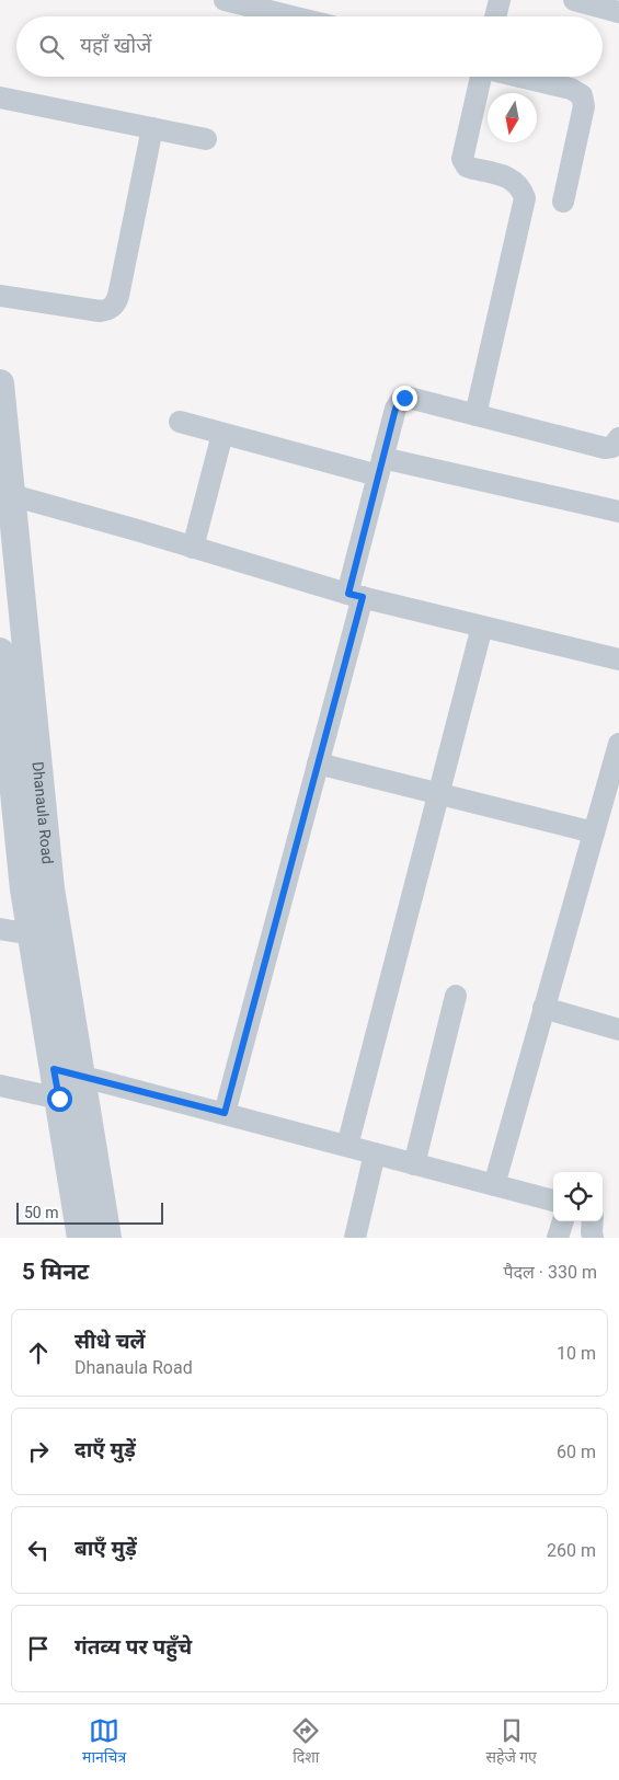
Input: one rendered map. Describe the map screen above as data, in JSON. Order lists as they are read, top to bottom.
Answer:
{
  "streets": {
    "street": ["Dhanaula Road"]
  },
  "scale_bar": "50 m",
  "north": "bottom",
  "page": {
    "search": "यहाँ खोजें",
    "scale": "50 m",
    "heading": ["5 मिनट", "पैदल · 330 m"],
    "list": [
      ["सीधे चलें", "Dhanaula Road", "10 m"],
      ["दाएँ मुड़ें", "60 m"],
      ["बाएँ मुड़ें", "260 m"],
      "गंतव्य पर पहुँचे"
    ],
    "nav": ["मानचित्र", "दिशा", "सहेजे गए"]
  }
}
